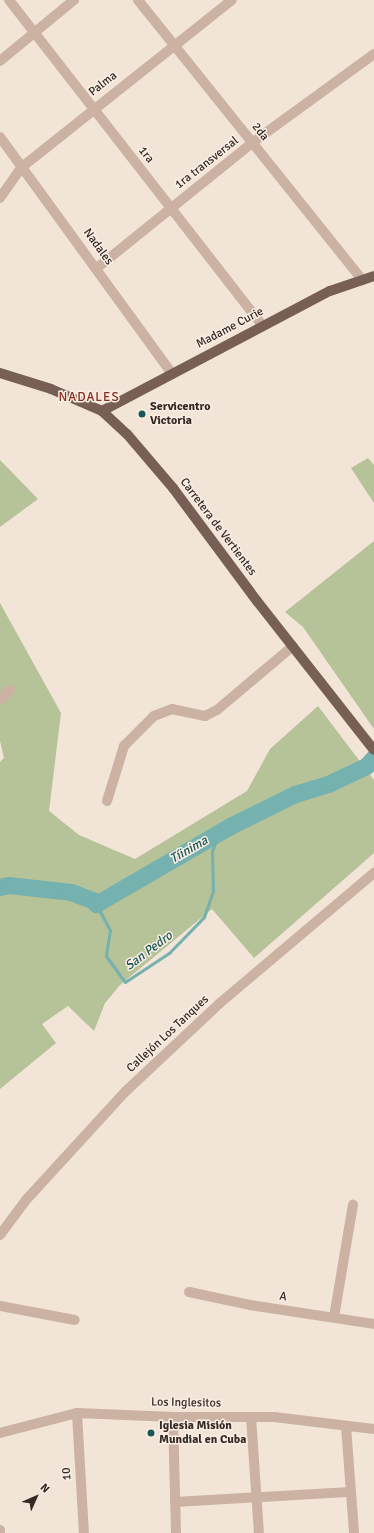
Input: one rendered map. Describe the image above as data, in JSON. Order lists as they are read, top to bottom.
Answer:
{
  "streets": {
    "main road": ["Madame Curie", "Carretera de Vertientes"],
    "street": [
      "Palma",
      "2da",
      "1ra",
      "1ra transversal",
      "Nadales",
      "Callejón Los Tanques",
      "A",
      "Los Inglesitos",
      "10"
    ]
  },
  "crossings": [
    ["Palma", "2da"],
    ["Palma", "1ra"],
    ["Palma", "Nadales"],
    ["2da", "1ra transversal"],
    ["2da", "Madame Curie"],
    ["1ra", "1ra transversal"],
    ["1ra", "Madame Curie"],
    ["1ra transversal", "Nadales"],
    ["Nadales", "Madame Curie"],
    ["Madame Curie", "Carretera de Vertientes"],
    ["Los Inglesitos", "10"]
  ],
  "districts": ["NADALES"],
  "water": ["Tíinima", "San Pedro"],
  "places": ["Servicentro Victoria", "Iglesia Misión Mundial en Cuba"],
  "north": "top right"
}
